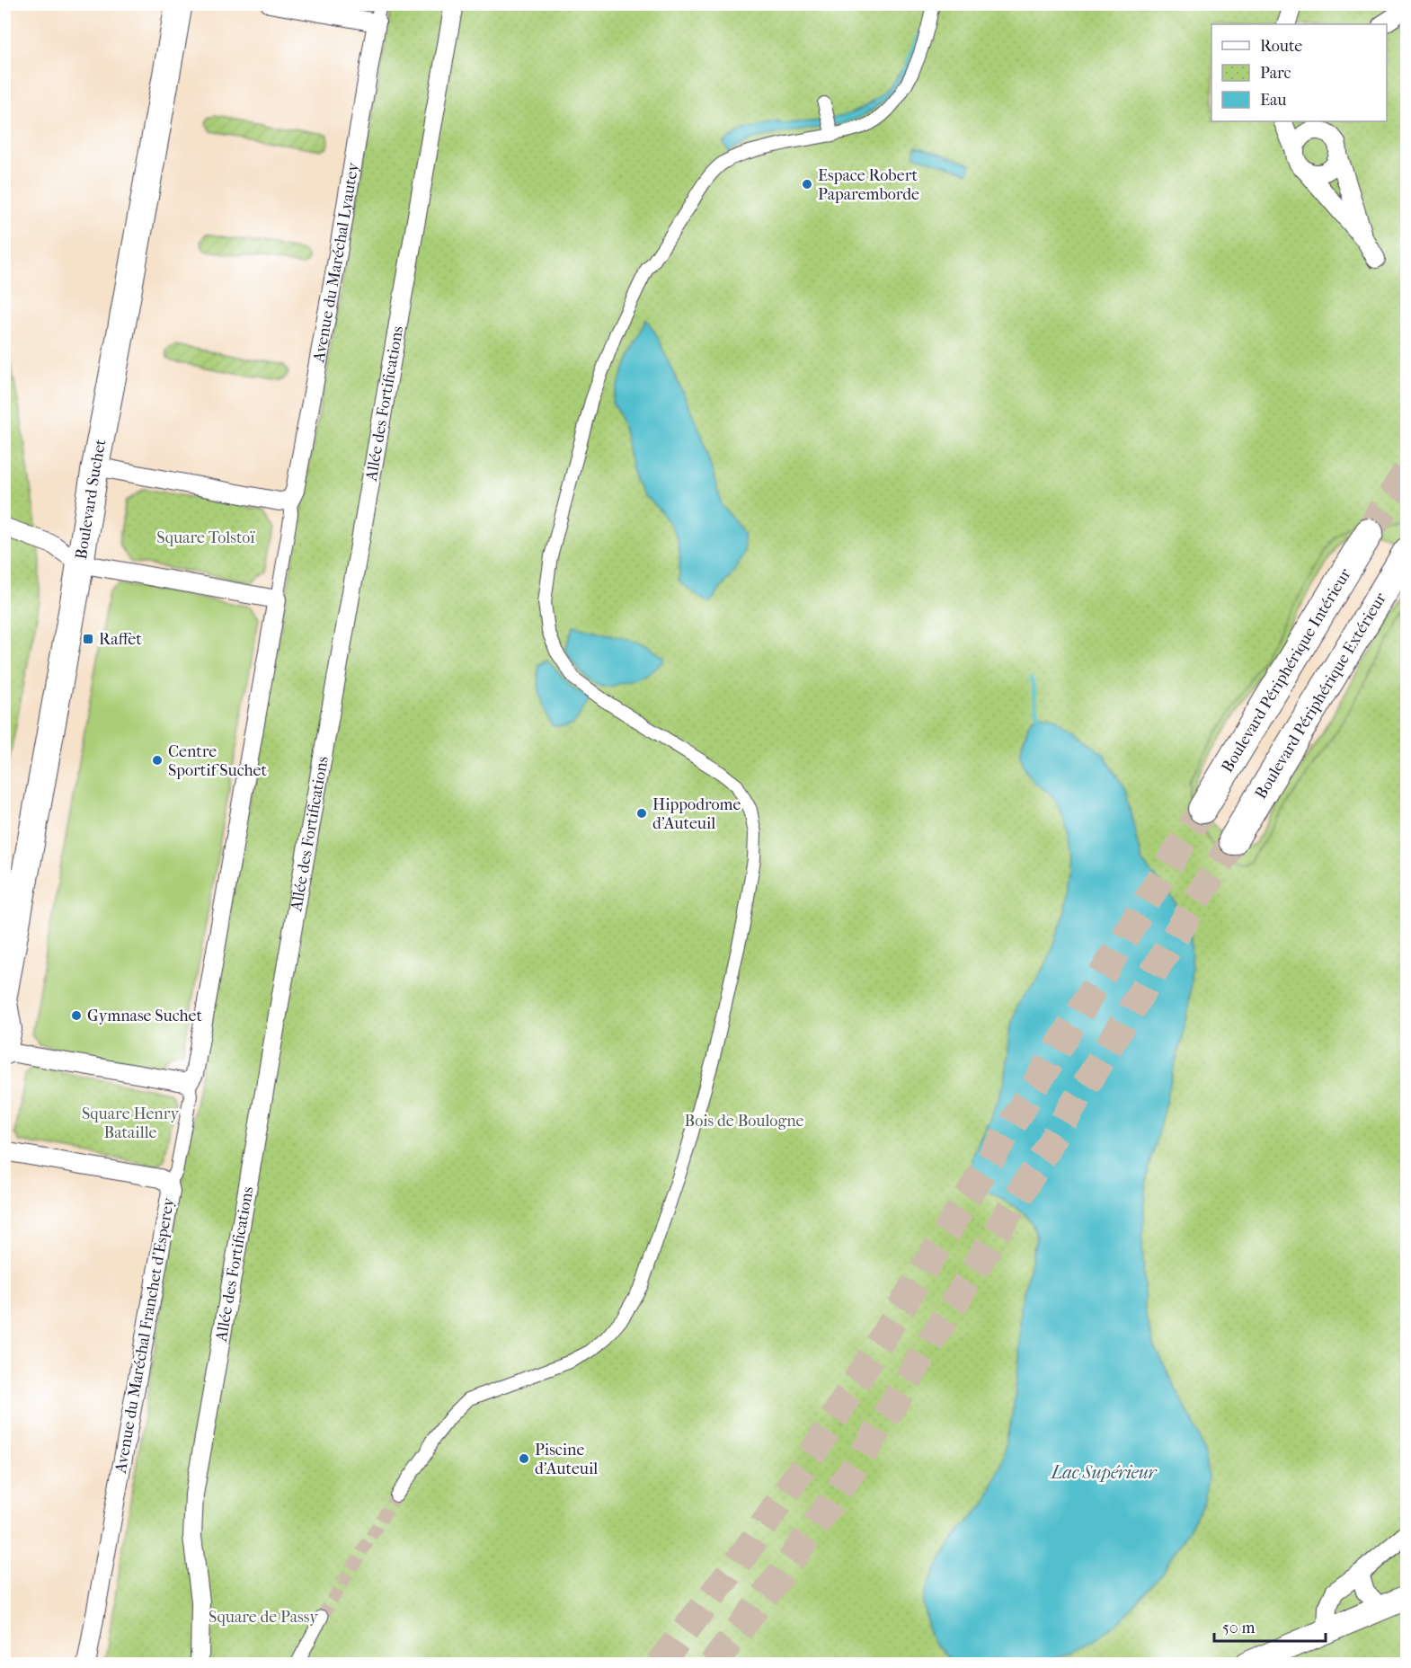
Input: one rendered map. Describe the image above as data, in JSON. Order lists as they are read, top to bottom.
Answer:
{
  "streets": {
    "highway": ["Boulevard Périphérique Intérieur", "Boulevard Périphérique Extérieur"],
    "main road": ["Boulevard Suchet"],
    "street": ["Avenue du Maréchal Lyautey", "Allée des Fortifications", "Avenue du Maréchal Franchet d'Esperey"]
  },
  "crossings": [
    ["Avenue du Maréchal Lyautey", "Avenue du Maréchal Franchet d'Esperey"]
  ],
  "water": ["Lac Supérieur"],
  "parks": [
    "Square Tolstoï",
    "Square Henry Bataille",
    "Bois de Boulogne",
    "Square de Passy"
  ],
  "places": {
    "other": [
      "Espace Robert Paparemborde",
      "Centre Sportif Suchet",
      "Hippodrome d'Auteuil",
      "Gymnase Suchet",
      "Piscine d'Auteuil"
    ],
    "transit": ["Raffet"]
  },
  "legend": ["Route", "Parc", "Eau"],
  "scale_bar": "50 m"
}
